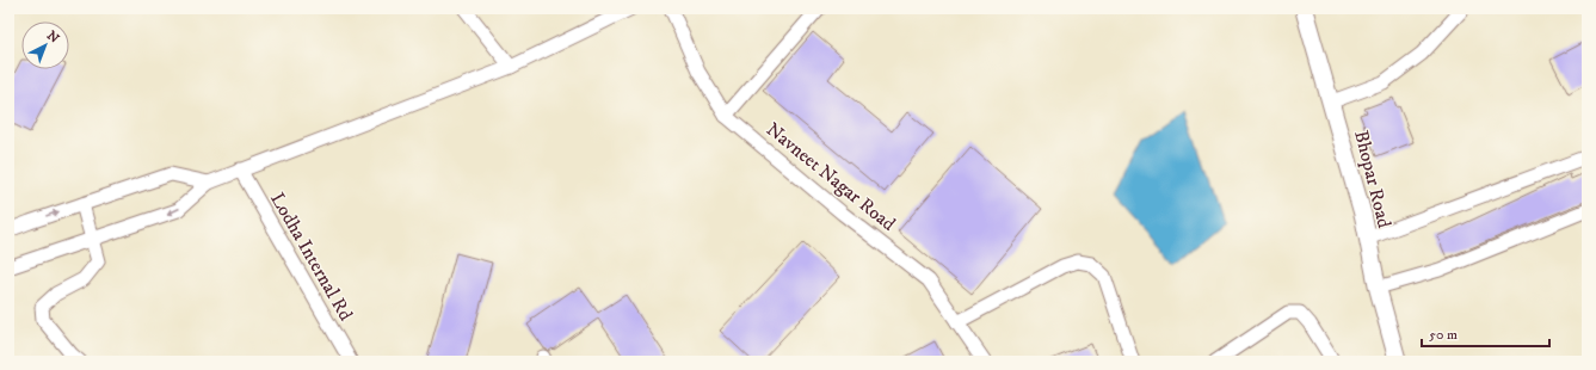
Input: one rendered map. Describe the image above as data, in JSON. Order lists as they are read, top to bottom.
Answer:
{
  "streets": {
    "street": ["Navneet Nagar Road", "Bhopar Road", "Lodha Internal Rd"]
  },
  "scale_bar": "50 m",
  "north": "top right"
}
